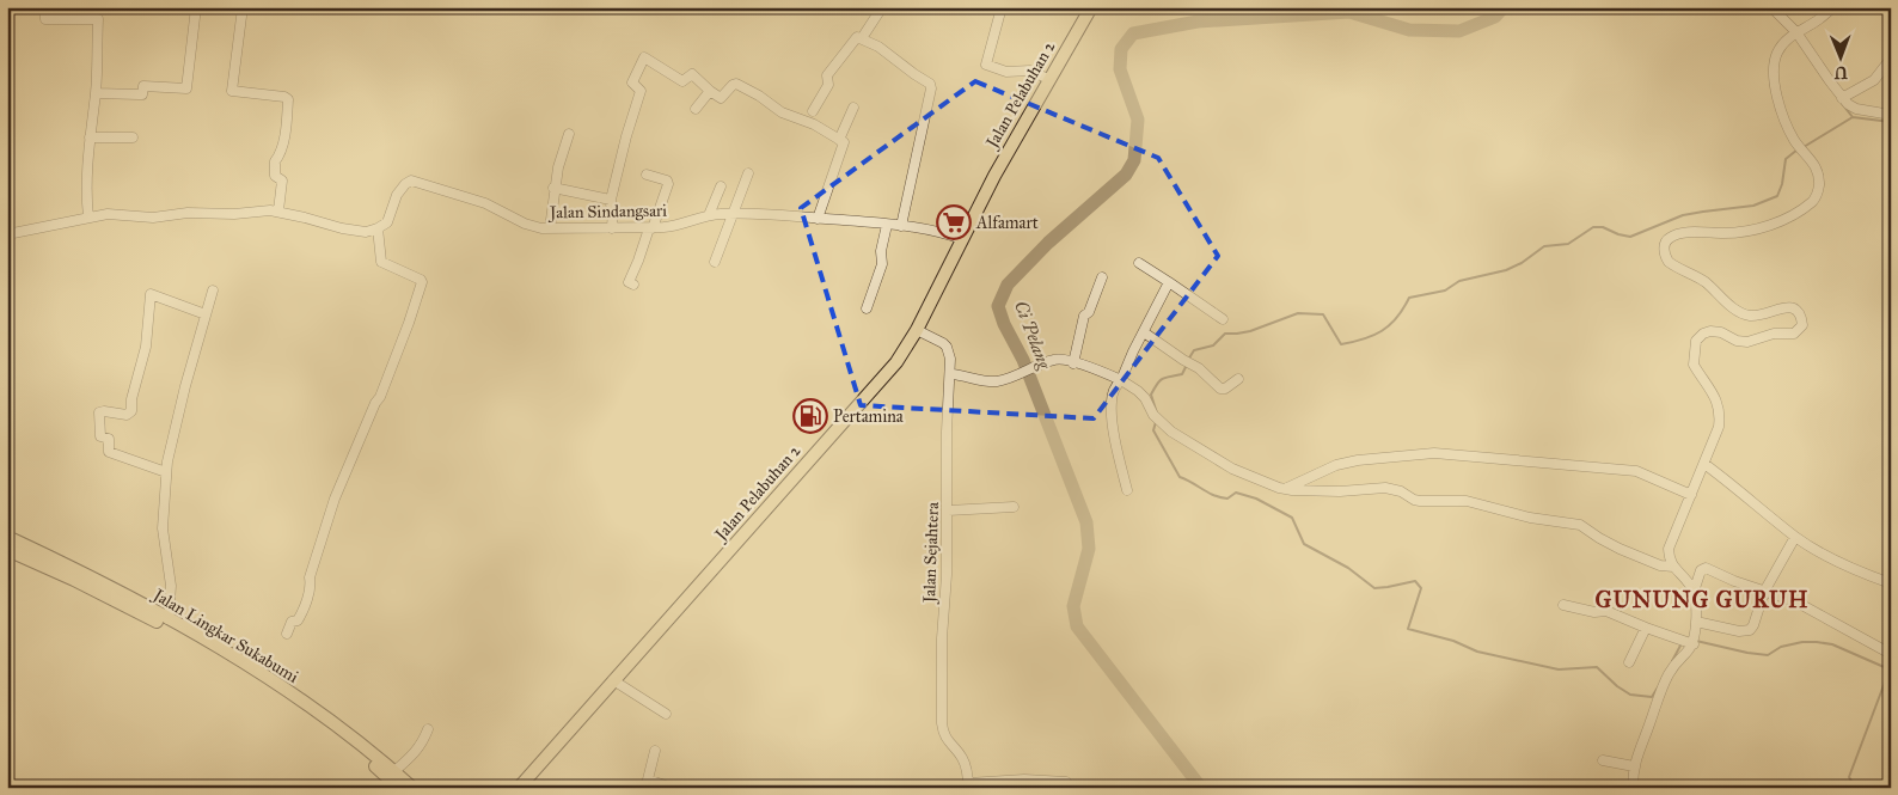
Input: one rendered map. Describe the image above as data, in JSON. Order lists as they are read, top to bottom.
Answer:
{
  "streets": {
    "main road": ["Jalan Pelabuhan 2", "Jalan Lingkar Sukabumi"],
    "street": ["Jalan Sindangsari", "Jalan Sejahtera"]
  },
  "crossings": [
    ["Jalan Pelabuhan 2", "Jalan Sindangsari"],
    ["Jalan Pelabuhan 2", "Jalan Sejahtera"]
  ],
  "districts": ["GUNUNG GURUH"],
  "water": ["Ci Pelang"],
  "places": {
    "supermarket": ["Alfamart"],
    "fuel station": ["Pertamina"]
  },
  "north": "bottom"
}
